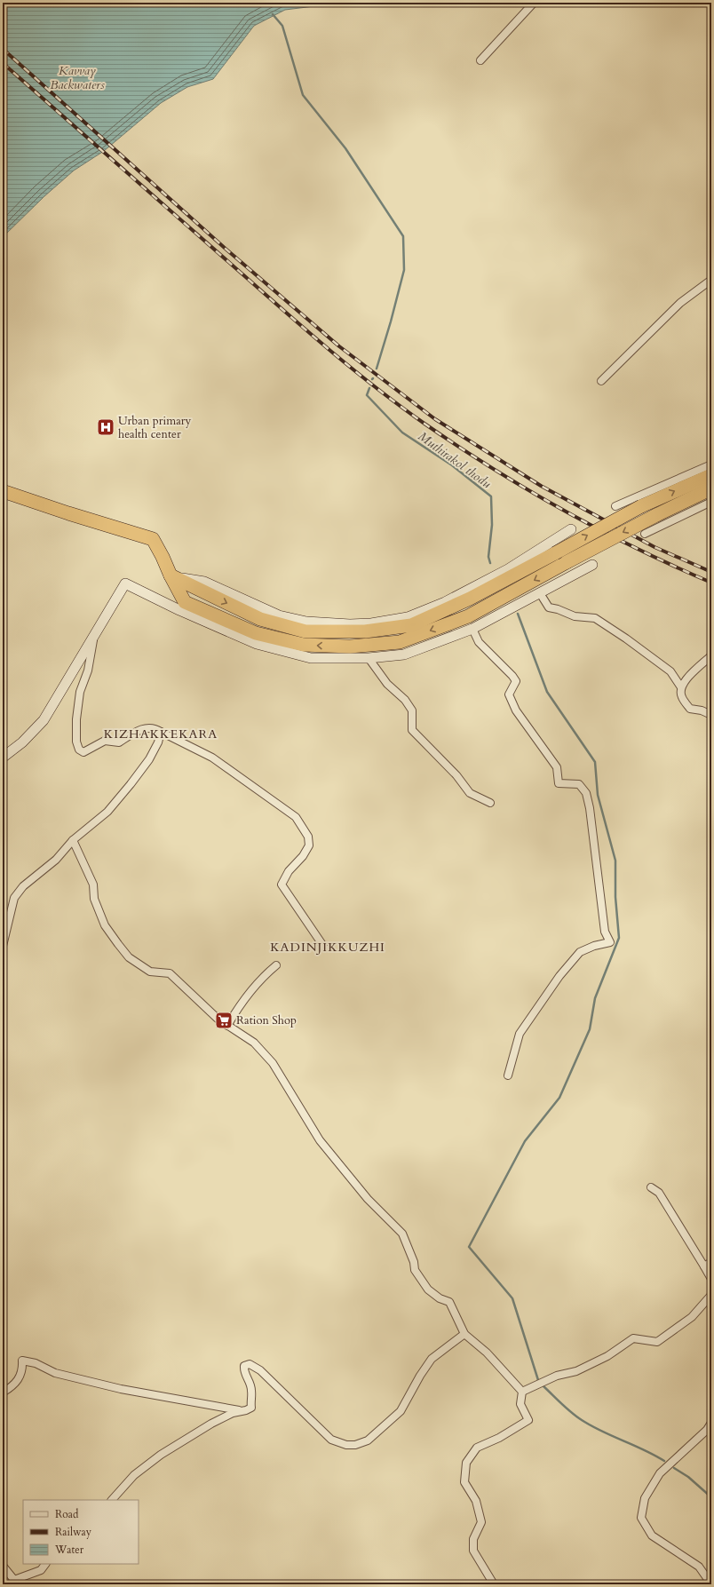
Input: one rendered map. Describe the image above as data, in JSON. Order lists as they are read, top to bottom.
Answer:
{
  "districts": ["KIZHAKKEKARA", "KADINJIKKUZHI"],
  "water": ["Kavvay Backwaters", "Muthirakol thodu"],
  "places": {
    "hospital": ["Urban primary health center"],
    "supermarket": ["Ration Shop"]
  },
  "legend": ["Road", "Railway", "Water"]
}
